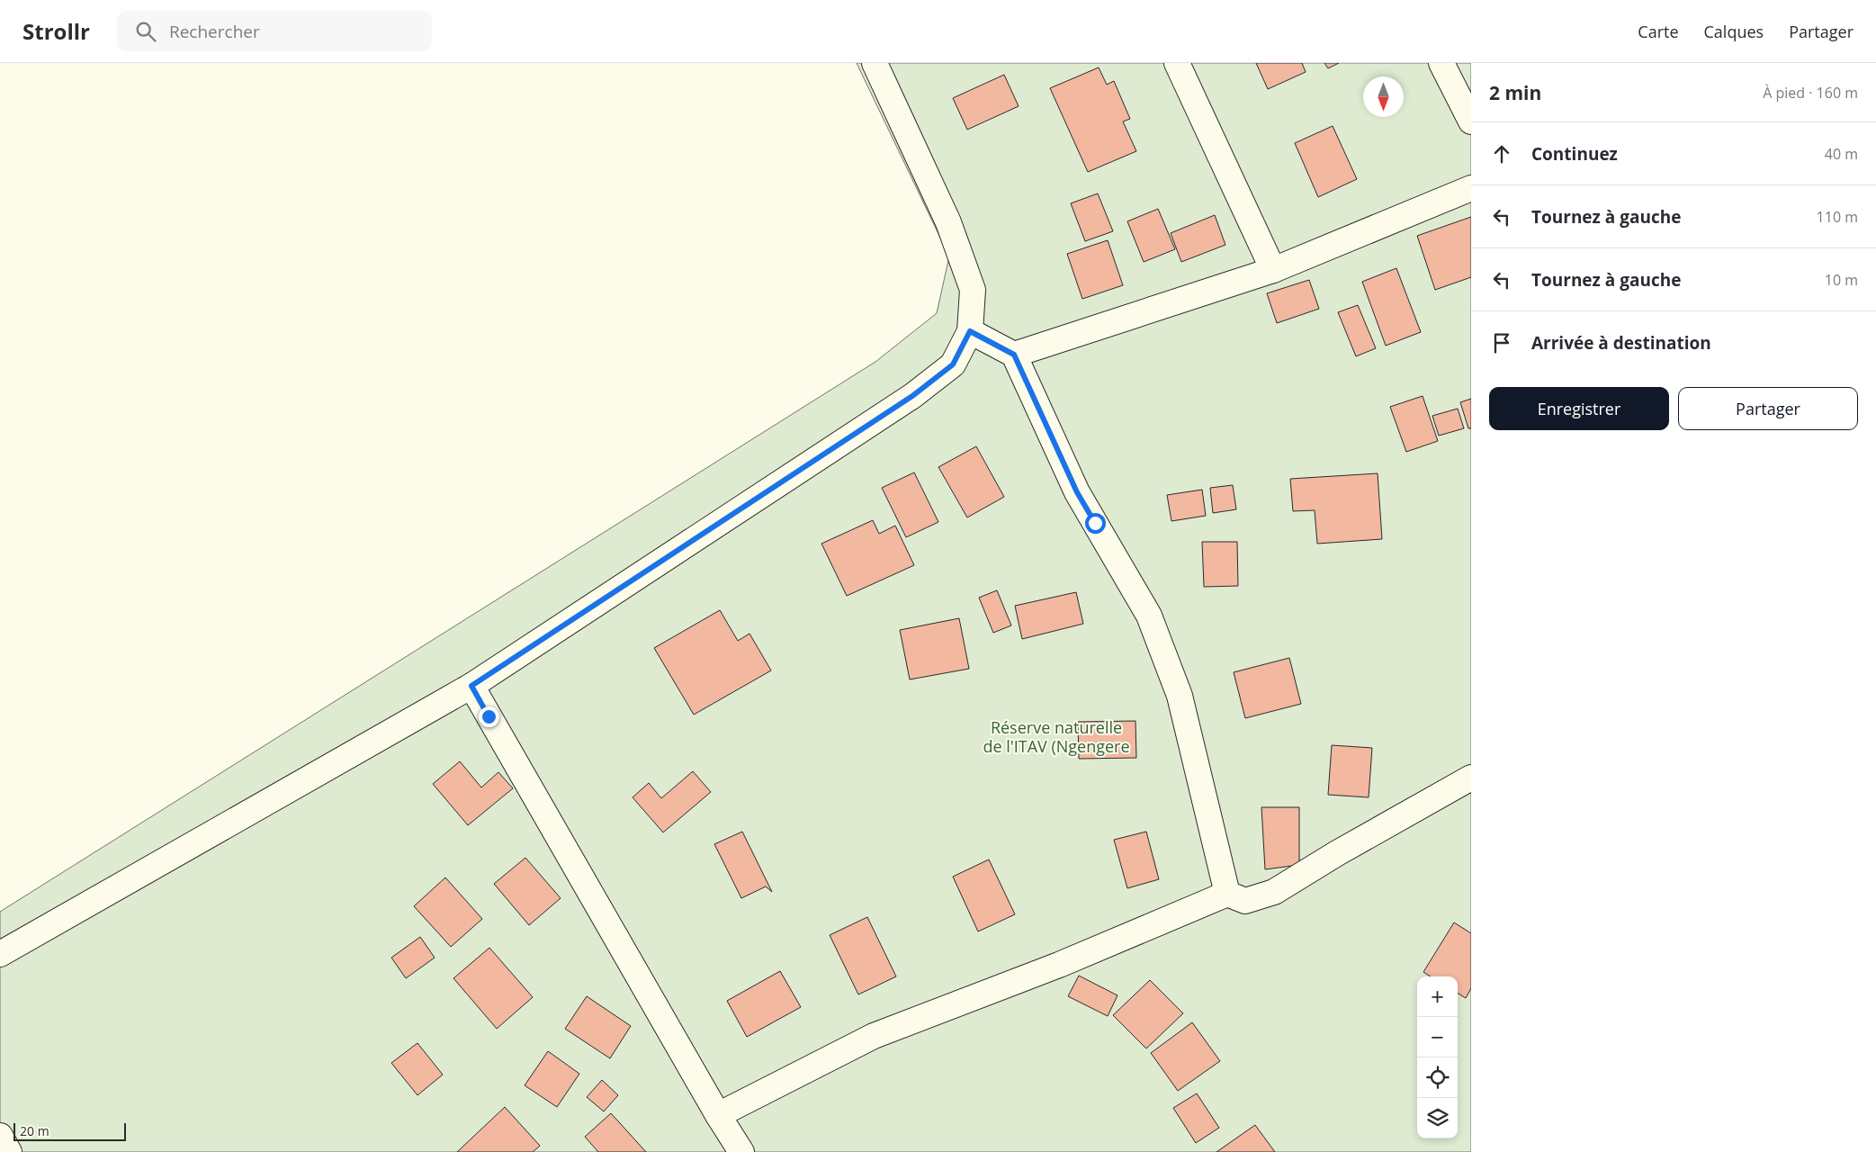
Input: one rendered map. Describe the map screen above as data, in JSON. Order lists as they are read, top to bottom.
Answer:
{
  "parks": ["Réserve naturelle de l'ITAV (Ngengere"],
  "scale_bar": "20 m",
  "north": "bottom",
  "page": {
    "header": "Strollr",
    "search": "Rechercher",
    "nav": ["Carte", "Calques", "Partager"],
    "heading": ["2 min", "À pied · 160 m"],
    "list": [
      ["Continuez", "40 m"],
      ["Tournez à gauche", "110 m"],
      ["Tournez à gauche", "10 m"],
      "Arrivée à destination"
    ],
    "buttons": ["Enregistrer", "Partager"],
    "map_buttons": ["+", "−"],
    "scale": "20 m"
  }
}
